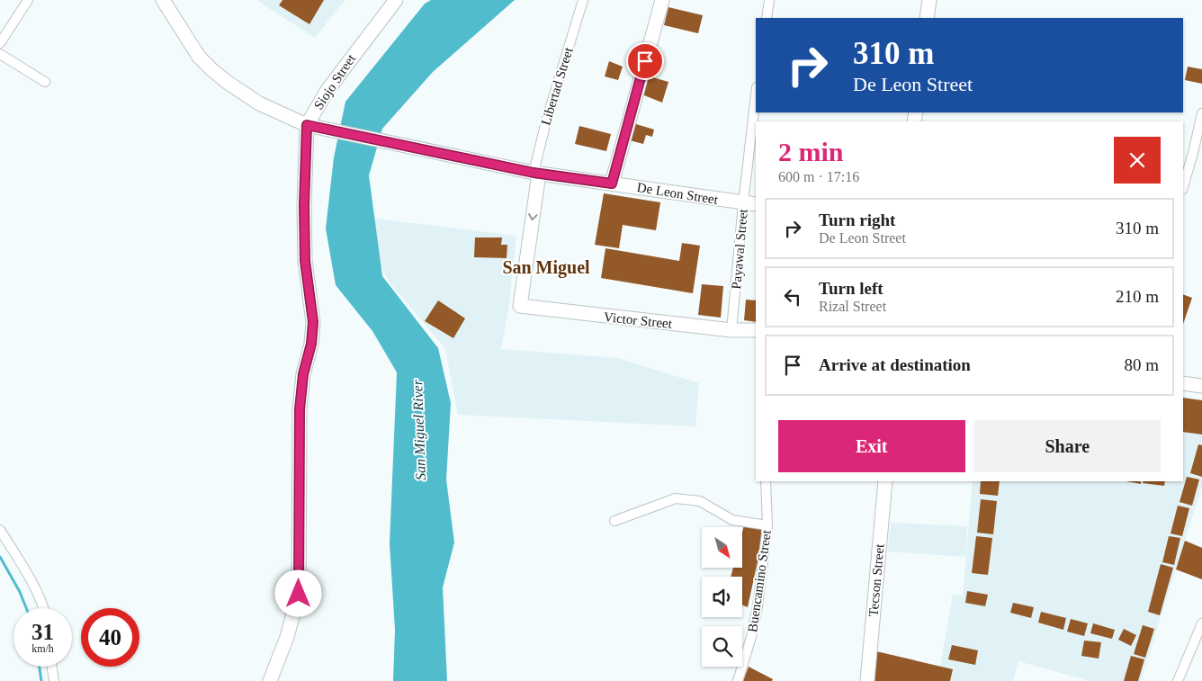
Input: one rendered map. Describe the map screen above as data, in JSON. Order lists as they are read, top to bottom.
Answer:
{
  "streets": {
    "street": [
      "Siojo Street",
      "Libertad Street",
      "De Leon Street",
      "Payawal Street",
      "Victor Street",
      "Tecson Street",
      "Buencamino Street"
    ]
  },
  "crossings": [
    ["Siojo Street", "De Leon Street"],
    ["Libertad Street", "De Leon Street"],
    ["Libertad Street", "Victor Street"],
    ["De Leon Street", "Payawal Street"],
    ["Payawal Street", "Victor Street"]
  ],
  "one_way": ["Libertad Street"],
  "districts": ["San Miguel"],
  "water": ["San Miguel River"],
  "north": "bottom right",
  "page": {
    "turn": ["310 m", "De Leon Street"],
    "heading": ["2 min", "600 m · 17:16"],
    "list": [
      {
        "name": "Turn right",
        "note": "De Leon Street",
        "value": "310 m"
      },
      {
        "name": "Turn left",
        "note": "Rizal Street",
        "value": "210 m"
      },
      {
        "name": "Arrive at destination",
        "value": "80 m"
      }
    ],
    "buttons": ["Exit", "Share"],
    "speed": "31 km/h",
    "limit": "40"
  }
}
